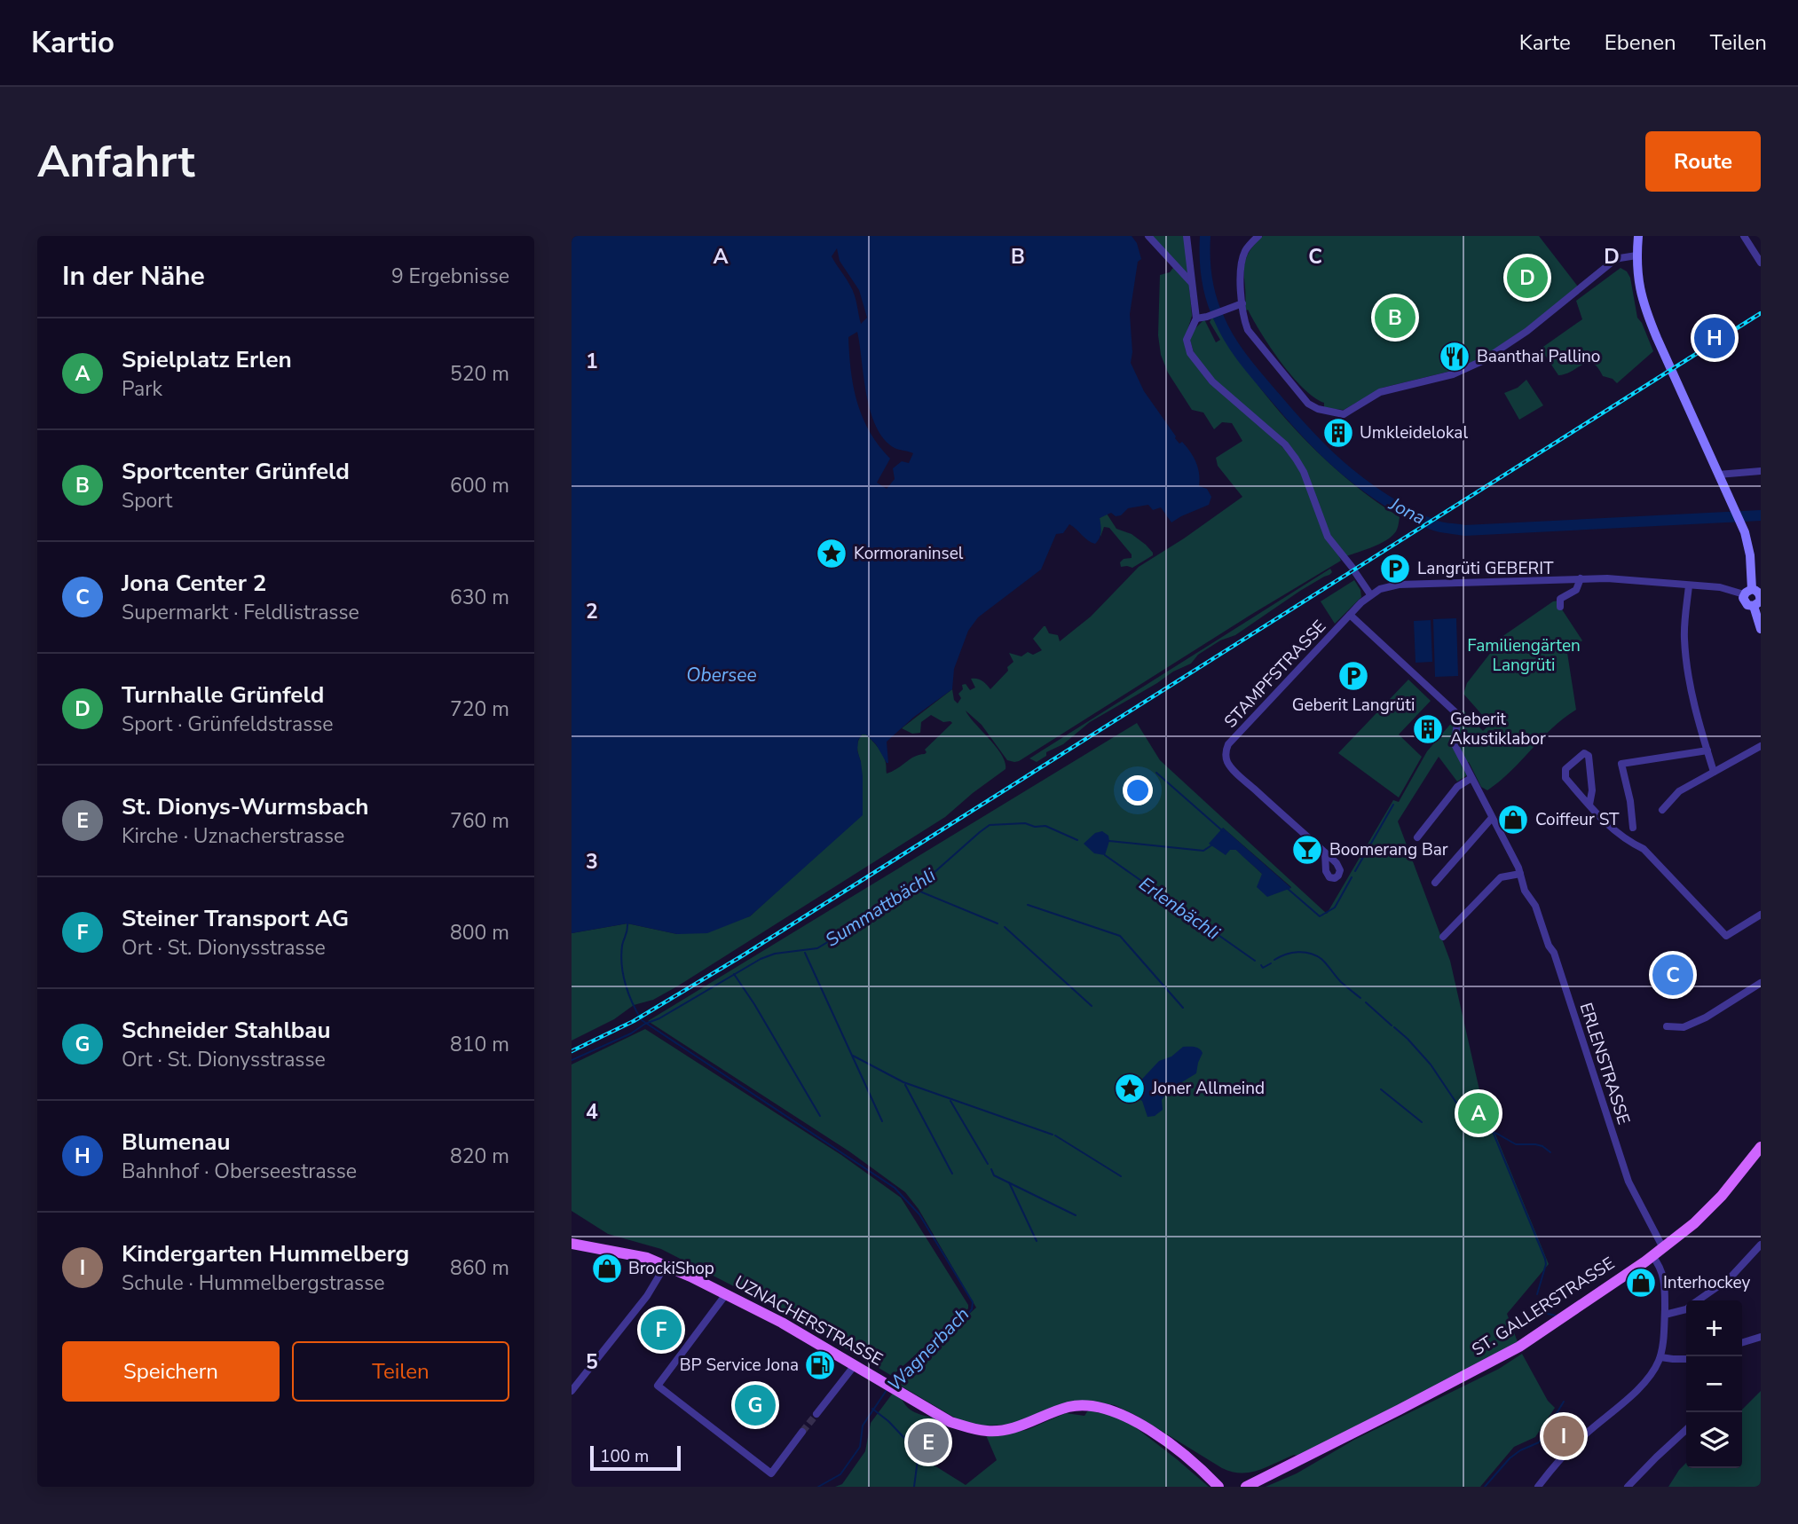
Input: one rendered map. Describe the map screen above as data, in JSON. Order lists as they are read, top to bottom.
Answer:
{
  "streets": {
    "main road": ["ST. GALLERSTRASSE", "UZNACHERSTRASSE"],
    "street": ["STAMPFSTRASSE", "ERLENSTRASSE"]
  },
  "crossings": [
    ["STAMPFSTRASSE", "ERLENSTRASSE"],
    ["ERLENSTRASSE", "ST. GALLERSTRASSE"]
  ],
  "water": [
    "Jona",
    "Obersee",
    "Summattbächli",
    "Erlenbächli",
    "Wagnerbach"
  ],
  "parks": ["Familiengärten Langrüti"],
  "places": {
    "restaurant": ["Baanthai Pallino"],
    "building": ["Umkleidelokal", "Geberit Akustiklabor"],
    "place": ["Kormoraninsel", "Joner Allmeind"],
    "parking": ["Langrüti GEBERIT", "Geberit Langrüti"],
    "shop": ["Coiffeur ST", "BrockiShop", "Interhockey"],
    "bar": ["Boomerang Bar"],
    "fuel station": ["BP Service Jona"]
  },
  "scale_bar": "100 m",
  "page": {
    "header": "Kartio",
    "nav": ["Karte", "Ebenen", "Teilen"],
    "buttons": [
      "Route",
      ["Speichern", "Teilen"]
    ],
    "title": "Anfahrt",
    "heading": ["In der Nähe", "9 Ergebnisse"],
    "pins": [
      "D",
      "B",
      "H",
      "C",
      "A",
      "F",
      "G",
      "I",
      "E"
    ],
    "list": [
      {
        "mark": "A",
        "name": "Spielplatz Erlen",
        "note": "Park",
        "value": "520 m"
      },
      {
        "mark": "B",
        "name": "Sportcenter Grünfeld",
        "note": "Sport",
        "value": "600 m"
      },
      {
        "mark": "C",
        "name": "Jona Center 2",
        "note": "Supermarkt · Feldlistrasse",
        "value": "630 m"
      },
      {
        "mark": "D",
        "name": "Turnhalle Grünfeld",
        "note": "Sport · Grünfeldstrasse",
        "value": "720 m"
      },
      {
        "mark": "E",
        "name": "St. Dionys-Wurmsbach",
        "note": "Kirche · Uznacherstrasse",
        "value": "760 m"
      },
      {
        "mark": "F",
        "name": "Steiner Transport AG",
        "note": "Ort · St. Dionysstrasse",
        "value": "800 m"
      },
      {
        "mark": "G",
        "name": "Schneider Stahlbau",
        "note": "Ort · St. Dionysstrasse",
        "value": "810 m"
      },
      {
        "mark": "H",
        "name": "Blumenau",
        "note": "Bahnhof · Oberseestrasse",
        "value": "820 m"
      },
      {
        "mark": "I",
        "name": "Kindergarten Hummelberg",
        "note": "Schule · Hummelbergstrasse",
        "value": "860 m"
      }
    ],
    "map_buttons": ["+", "−"],
    "scale": "100 m"
  },
  "grid": {
    "columns": [
      "A",
      "B",
      "C",
      "D"
    ],
    "rows": [
      "1",
      "2",
      "3",
      "4",
      "5"
    ]
  }
}
